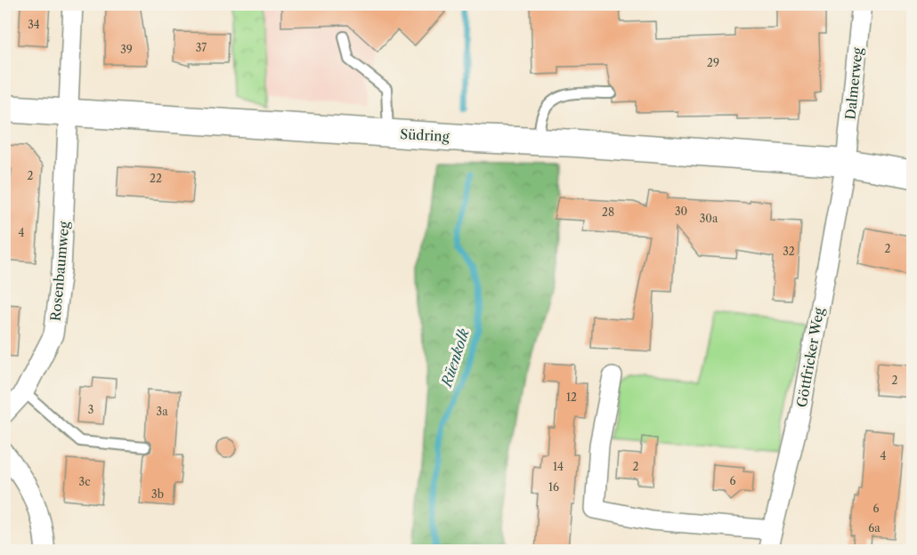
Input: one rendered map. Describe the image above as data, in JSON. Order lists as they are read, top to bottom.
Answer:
{
  "streets": {
    "street": [
      "Dalmerweg",
      "Südring",
      "Rosenbaumweg",
      "Göttfricker Weg"
    ]
  },
  "crossings": [
    ["Dalmerweg", "Südring"],
    ["Dalmerweg", "Göttfricker Weg"],
    ["Südring", "Rosenbaumweg"],
    ["Südring", "Göttfricker Weg"]
  ],
  "water": ["Rüenkolk"],
  "house_numbers": [
    "34",
    "37",
    "39",
    "29",
    "2",
    "22",
    "30",
    "28",
    "30a",
    "4",
    "2",
    "32",
    "2",
    "12",
    "3",
    "3a",
    "4",
    "14",
    "2",
    "6",
    "3c",
    "16",
    "3b",
    "6",
    "6a"
  ]
}
